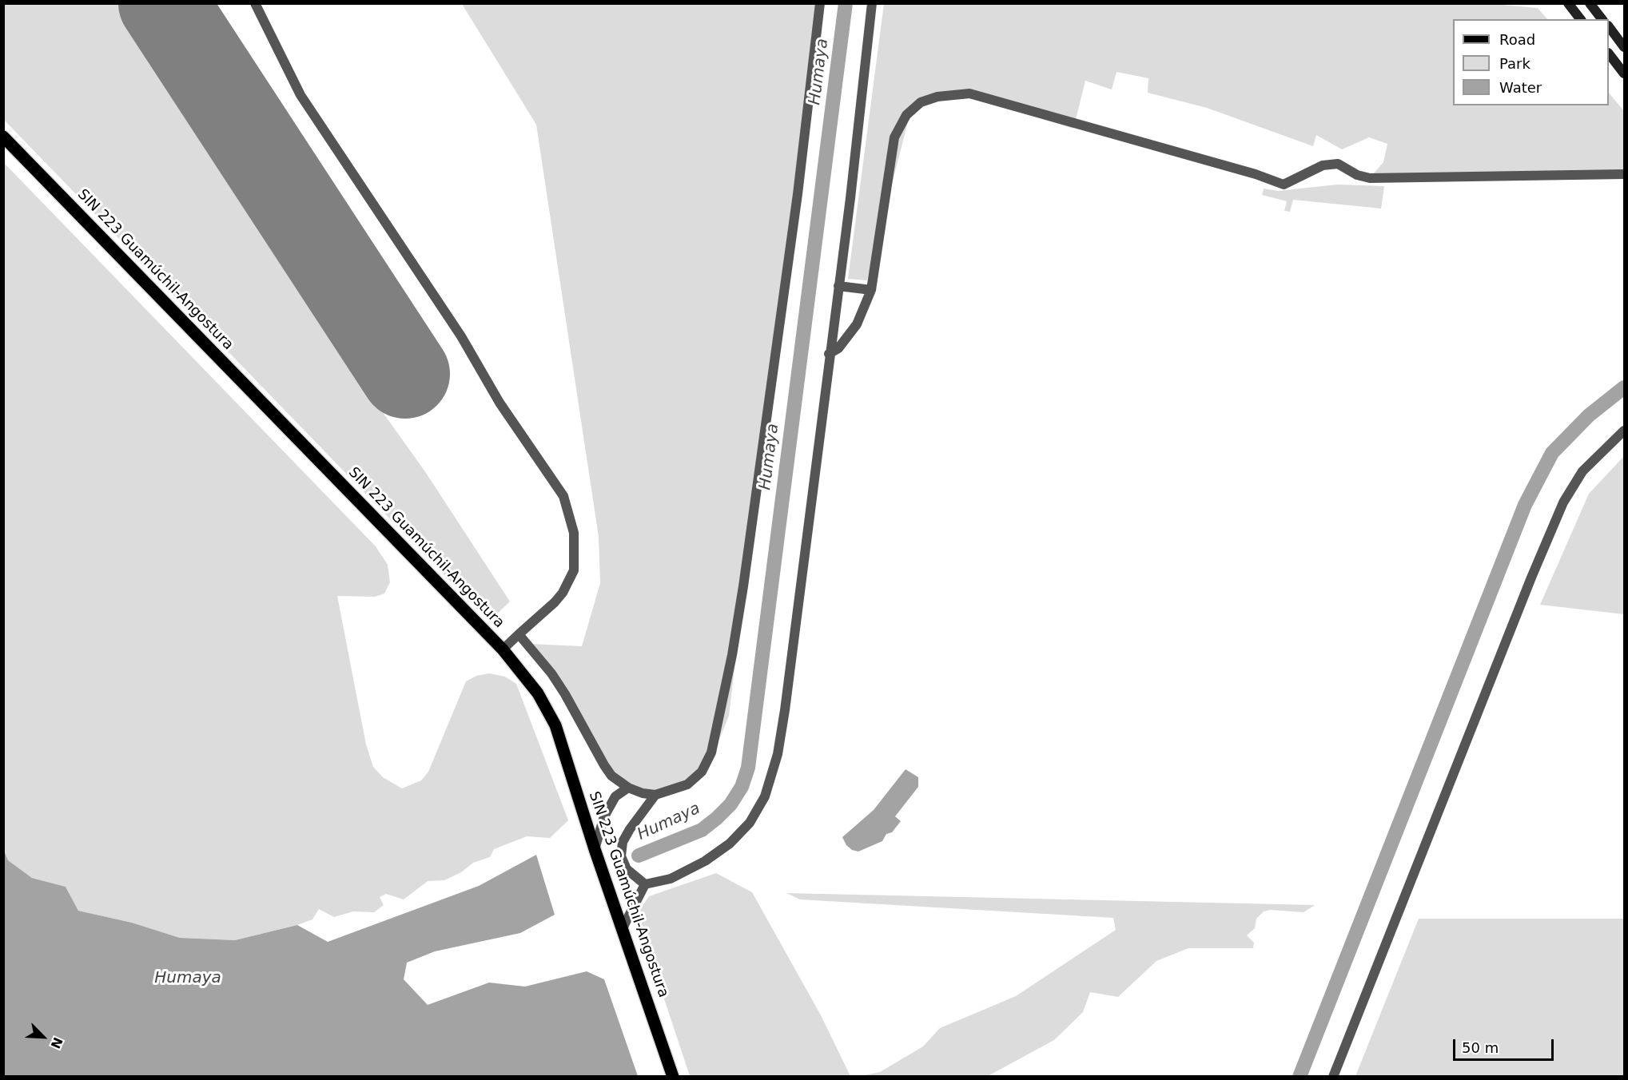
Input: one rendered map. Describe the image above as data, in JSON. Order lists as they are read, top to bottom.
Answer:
{
  "streets": {
    "main road": ["SIN 223 Guamúchil-Angostura"]
  },
  "water": ["Humaya"],
  "legend": ["Road", "Park", "Water"],
  "scale_bar": "50 m",
  "north": "bottom right"
}
